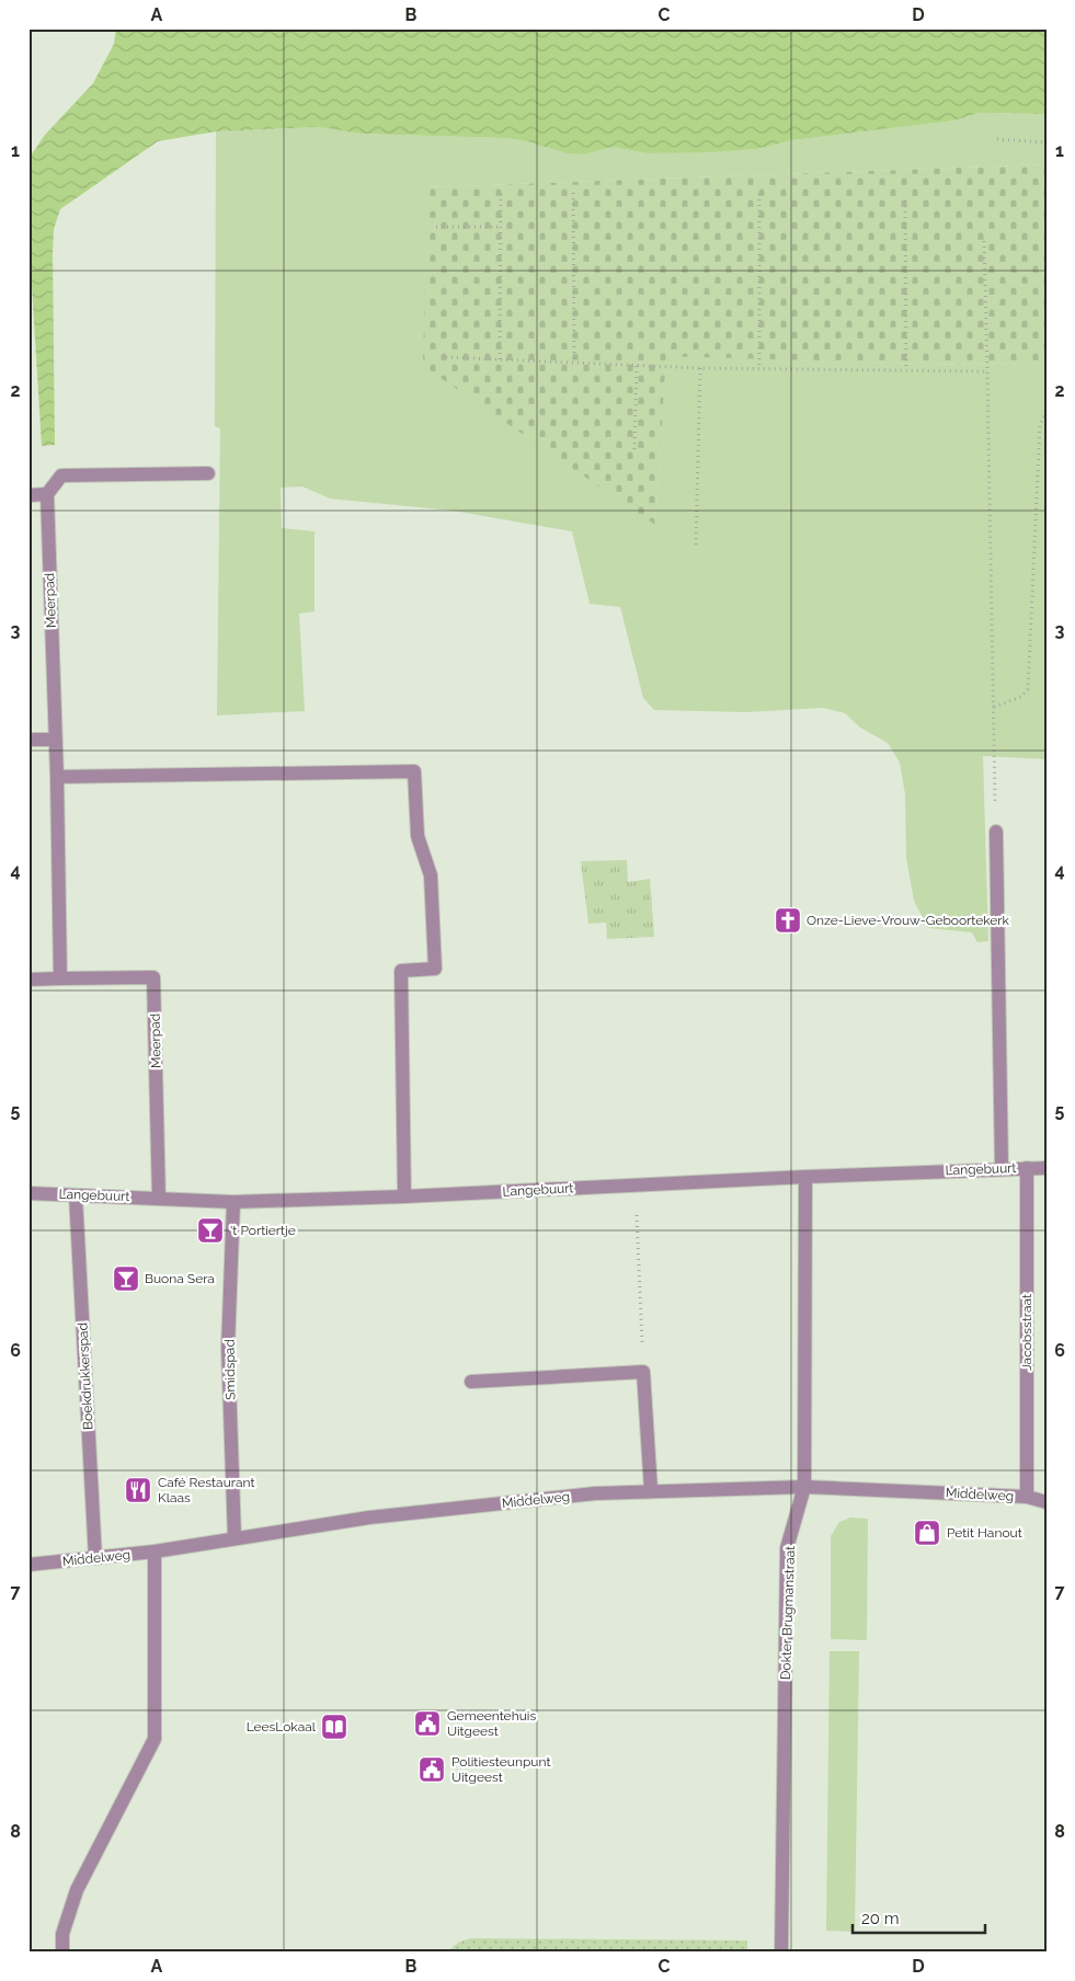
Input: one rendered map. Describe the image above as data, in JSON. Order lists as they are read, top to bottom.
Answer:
{
  "streets": {
    "street": [
      "Meerpad",
      "Langebuurt",
      "Jacobsstraat",
      "Smidspad",
      "Boekdrukkerspad",
      "Middelweg",
      "Dokter Brugmanstraat"
    ]
  },
  "crossings": [
    ["Meerpad", "Langebuurt"],
    ["Langebuurt", "Jacobsstraat"],
    ["Langebuurt", "Smidspad"],
    ["Langebuurt", "Boekdrukkerspad"],
    ["Langebuurt", "Dokter Brugmanstraat"],
    ["Jacobsstraat", "Middelweg"],
    ["Smidspad", "Middelweg"],
    ["Boekdrukkerspad", "Middelweg"],
    ["Middelweg", "Dokter Brugmanstraat"]
  ],
  "places": {
    "church": ["Onze-Lieve-Vrouw-Geboortekerk"],
    "bar": ["'t Portiertje", "Buona Sera"],
    "restaurant": ["Café Restaurant Klaas"],
    "shop": ["Petit Hanout"],
    "public building": ["Gemeentehuis Uitgeest", "Politiesteunpunt Uitgeest"],
    "library": ["LeesLokaal"]
  },
  "scale_bar": "20 m",
  "grid": {
    "columns": [
      "A",
      "B",
      "C",
      "D"
    ],
    "rows": [
      "1",
      "2",
      "3",
      "4",
      "5",
      "6",
      "7",
      "8"
    ]
  }
}
